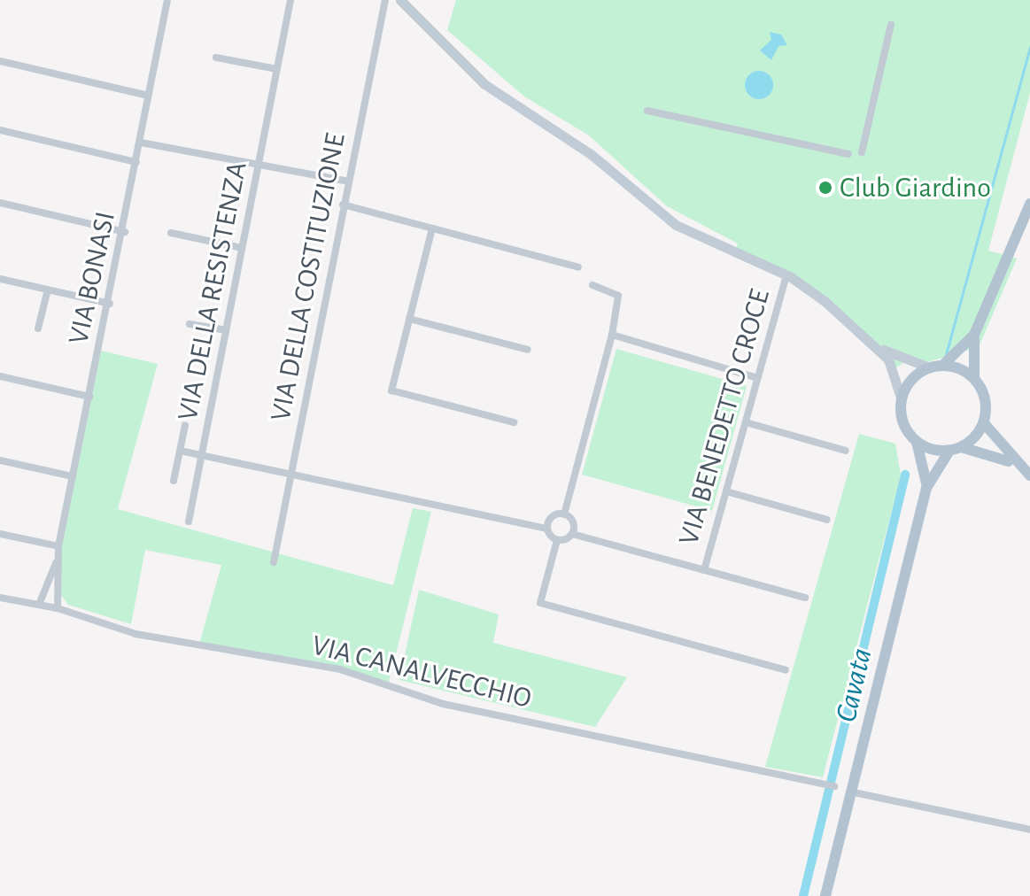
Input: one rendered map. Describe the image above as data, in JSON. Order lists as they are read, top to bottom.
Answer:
{
  "streets": {
    "street": [
      "VIA DELLA COSTITUZIONE",
      "VIA BONASI",
      "VIA DELLA RESISTENZA",
      "VIA BENEDETTO CROCE",
      "VIA CANALVECCHIO"
    ]
  },
  "crossings": [
    ["VIA BONASI", "VIA CANALVECCHIO"]
  ],
  "water": ["Cavata"],
  "places": ["Club Giardino"]
}
